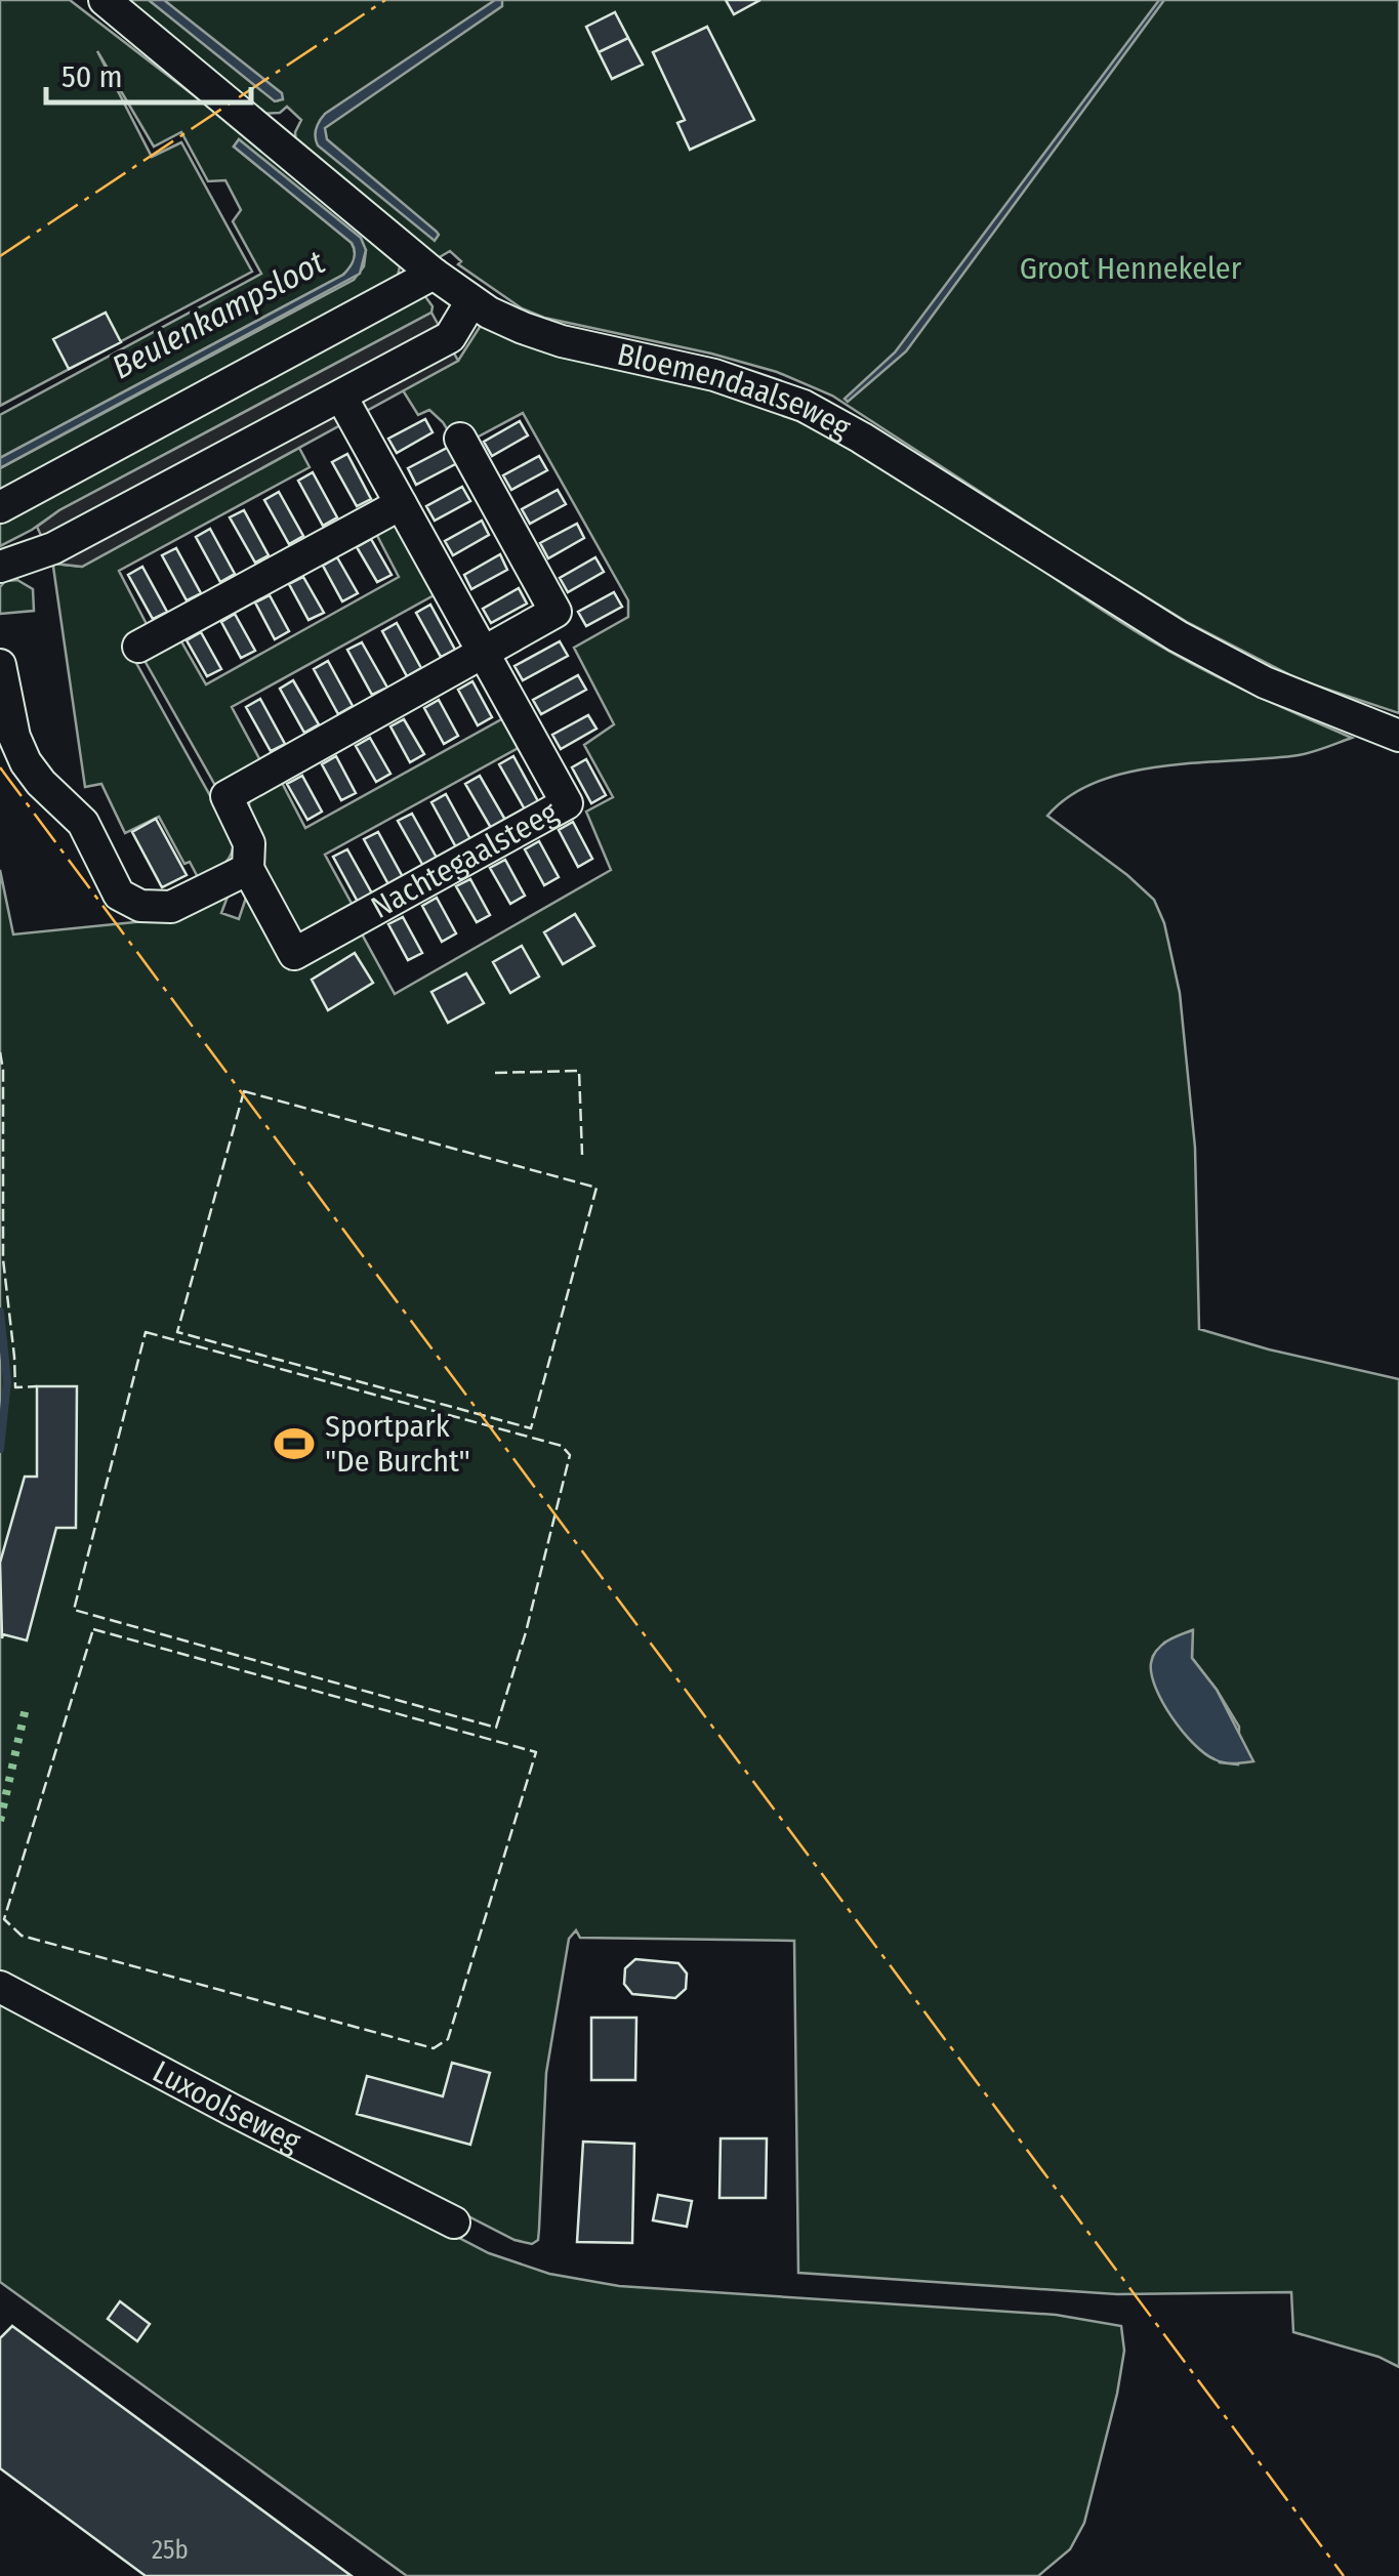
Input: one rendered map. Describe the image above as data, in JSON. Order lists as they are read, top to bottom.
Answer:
{
  "streets": {
    "street": ["Bloemendaalseweg", "Nachtegaalsteeg", "Luxoolseweg"]
  },
  "water": ["Beulenkampsloot"],
  "parks": ["Groot Hennekeler"],
  "places": {
    "sports": ["Sportpark \"De Burcht\""]
  },
  "house_numbers": ["25b"],
  "scale_bar": "50 m"
}
